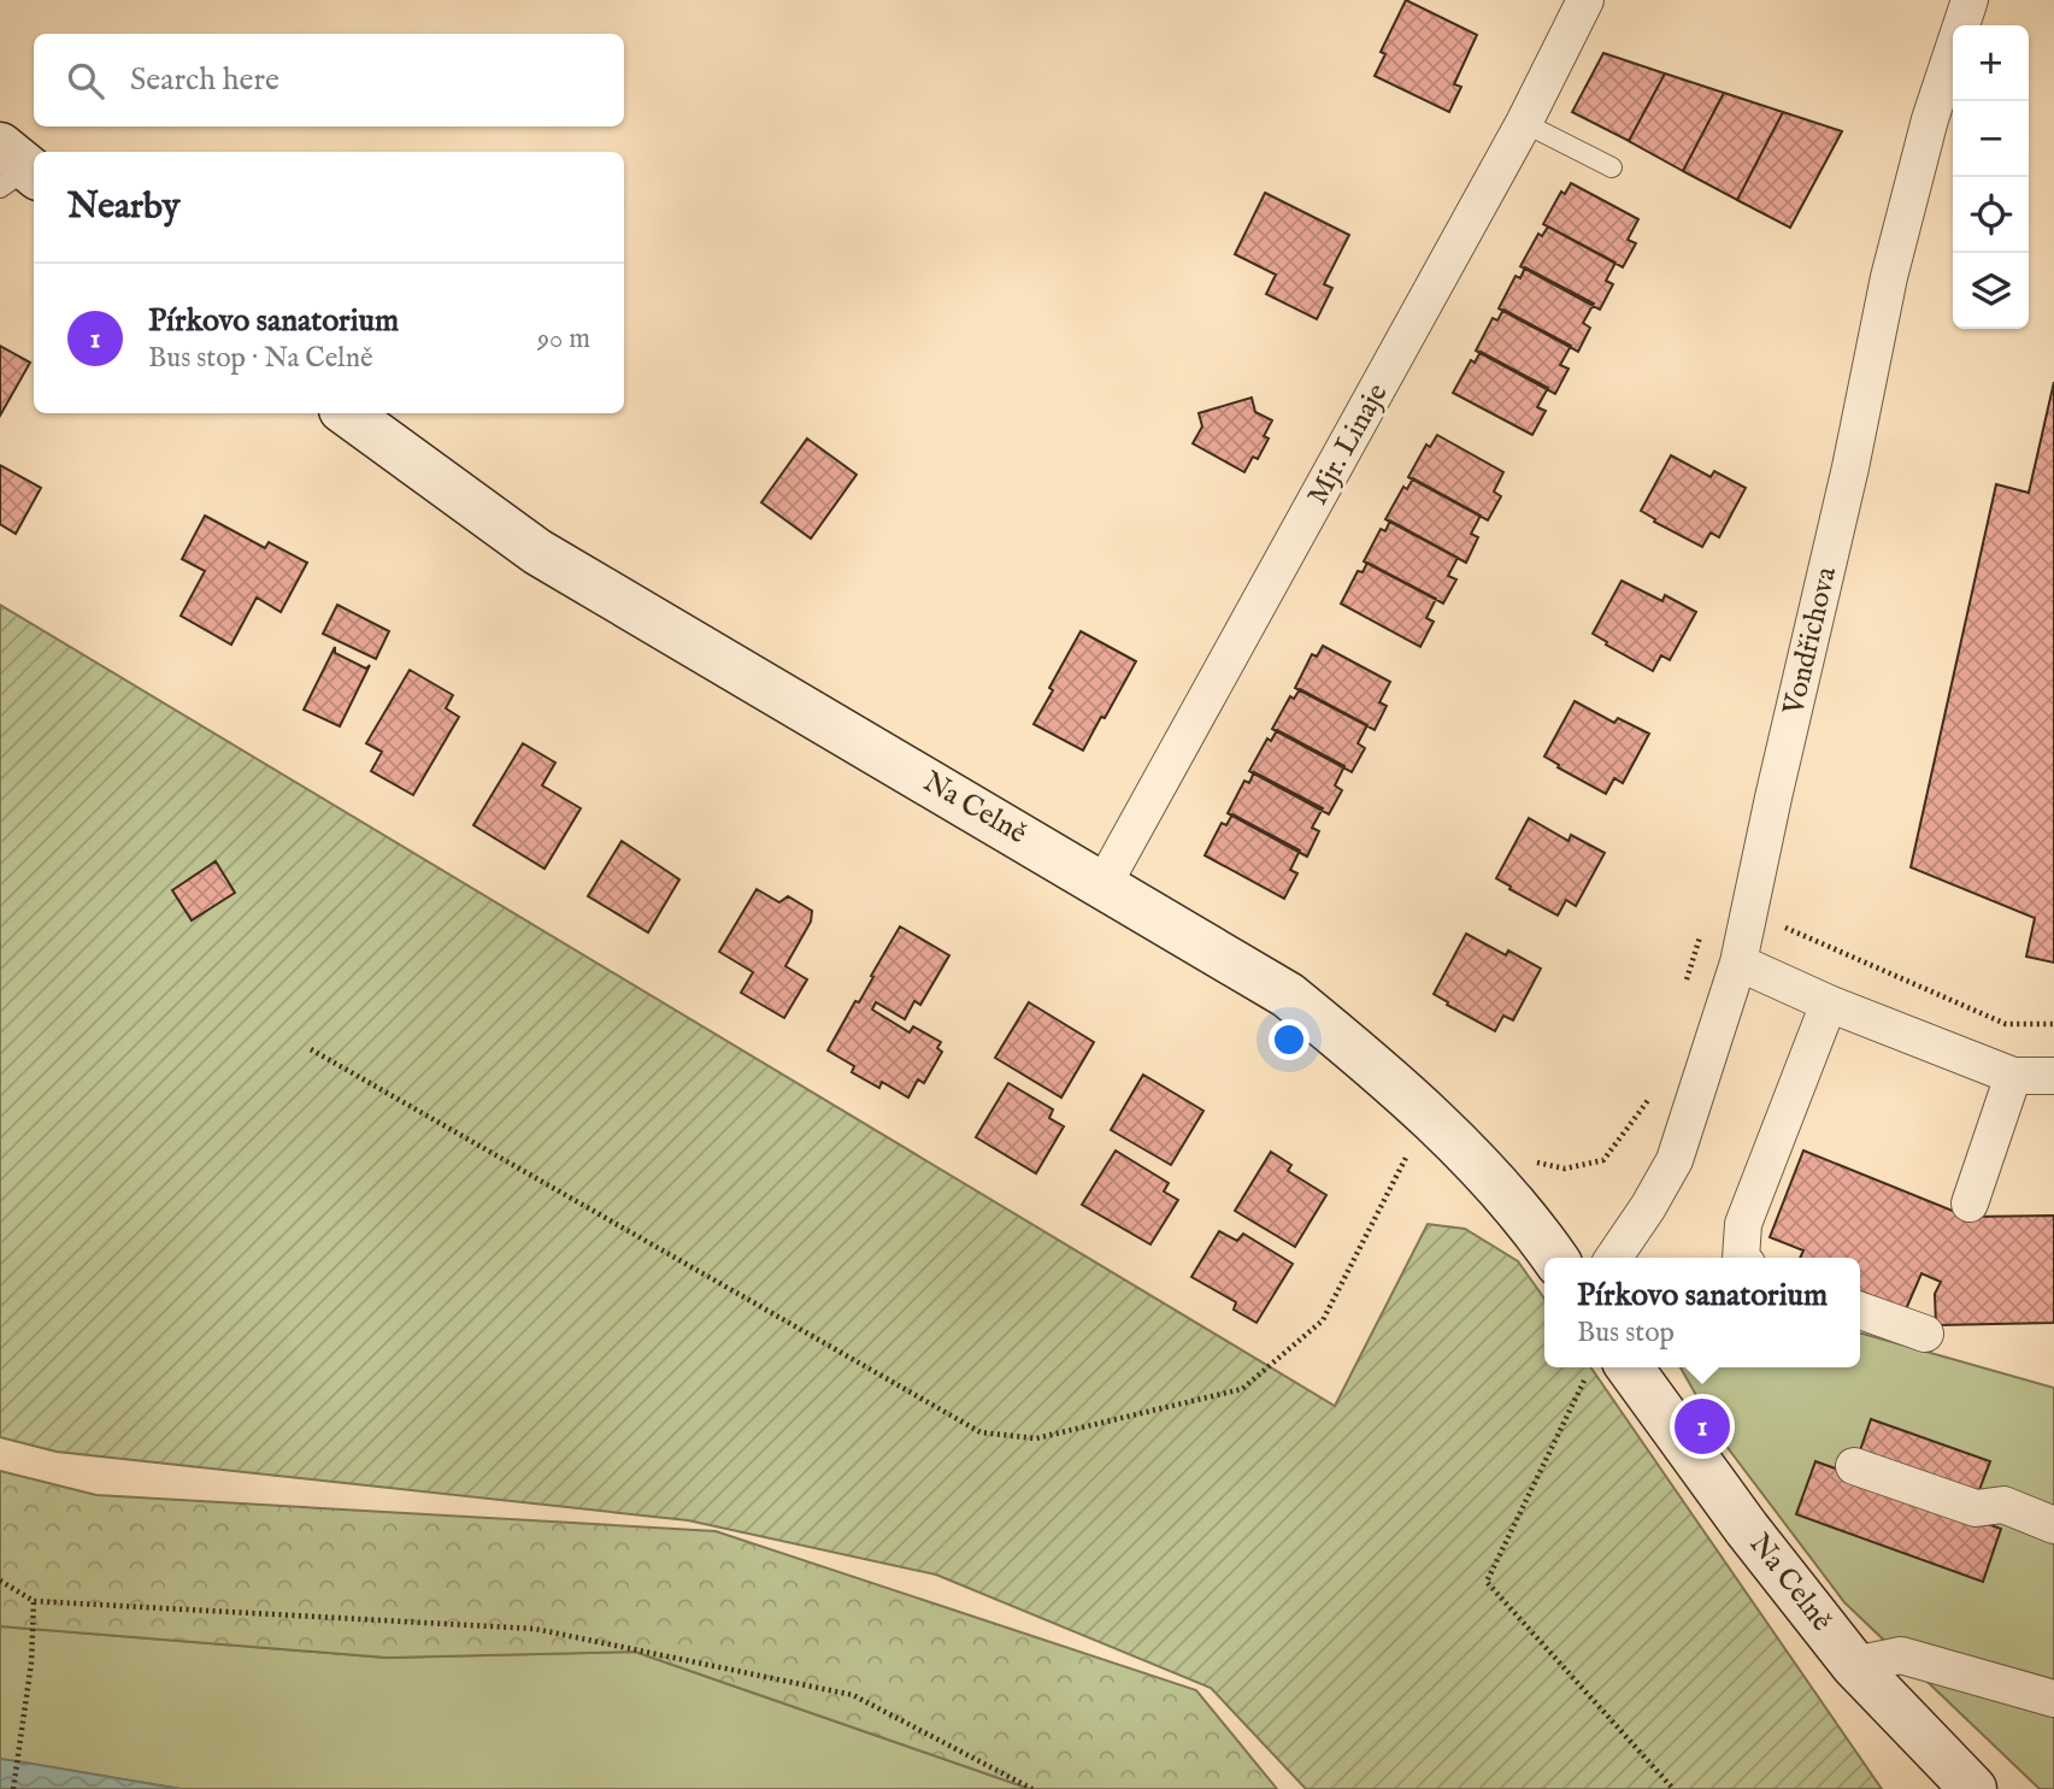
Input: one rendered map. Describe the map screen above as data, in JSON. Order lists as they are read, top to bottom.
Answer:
{
  "streets": {
    "street": ["Mjr. Linaje", "Vondřichova", "Na Celně"]
  },
  "crossings": [
    ["Mjr. Linaje", "Na Celně"]
  ],
  "page": {
    "map_buttons": ["+", "−"],
    "search": "Search here",
    "heading": "Nearby",
    "list": [
      {
        "mark": "1",
        "name": "Pírkovo sanatorium",
        "note": "Bus stop · Na Celně",
        "value": "90 m"
      }
    ],
    "popup": ["Pírkovo sanatorium", "Bus stop"],
    "pins": "1"
  }
}
